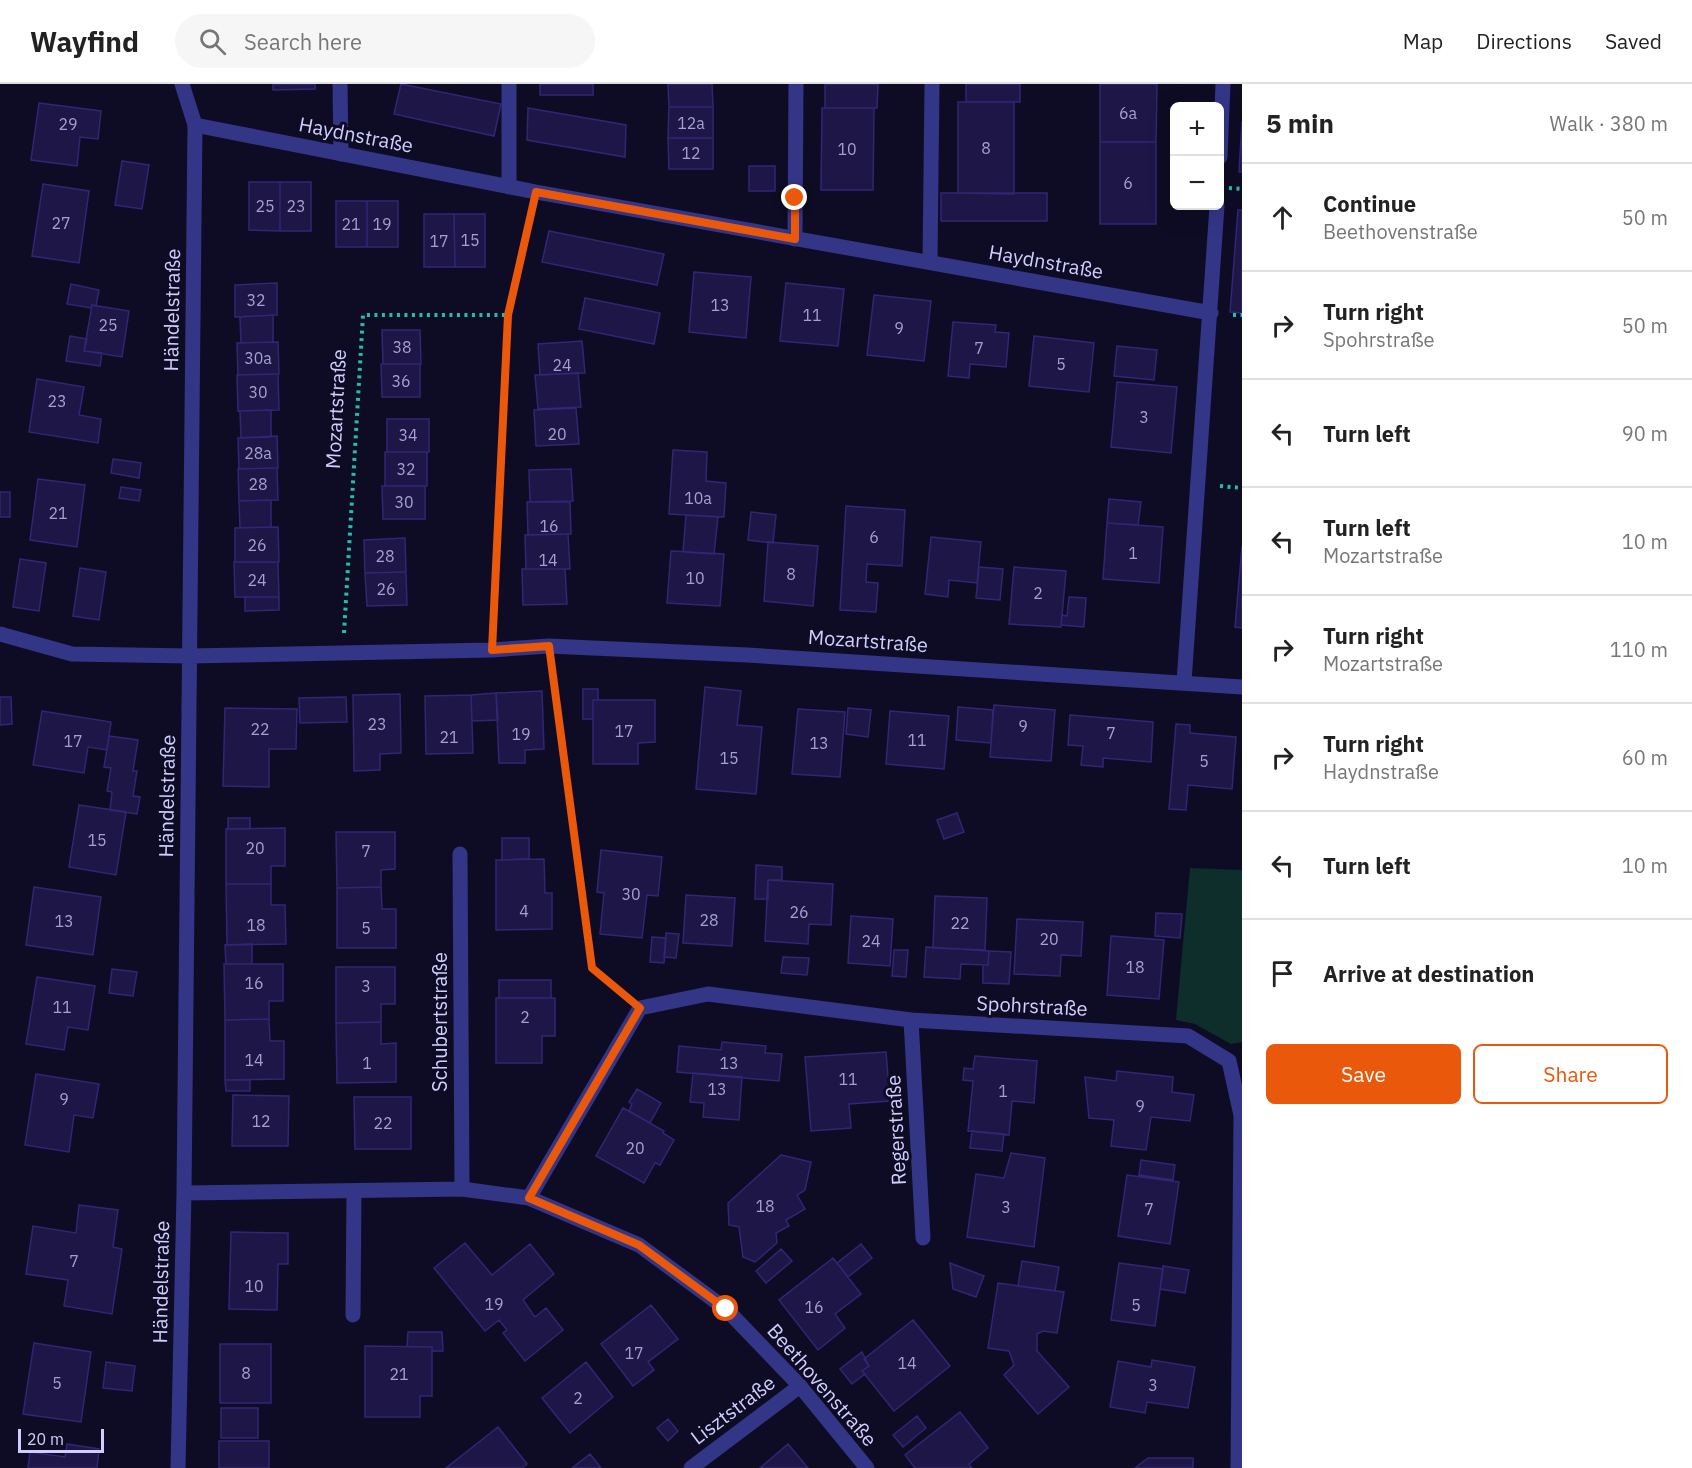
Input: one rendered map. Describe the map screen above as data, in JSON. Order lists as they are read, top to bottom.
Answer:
{
  "streets": {
    "street": [
      "Haydnstraße",
      "Händelstraße",
      "Mozartstraße",
      "Spohrstraße",
      "Schubertstraße",
      "Regerstraße",
      "Beethovenstraße",
      "Lisztstraße"
    ]
  },
  "crossings": [
    ["Haydnstraße", "Händelstraße"],
    ["Händelstraße", "Mozartstraße"],
    ["Händelstraße", "Beethovenstraße"],
    ["Spohrstraße", "Regerstraße"],
    ["Schubertstraße", "Beethovenstraße"],
    ["Beethovenstraße", "Lisztstraße"]
  ],
  "house_numbers": [
    "6a",
    "12a",
    "29",
    "8",
    "10",
    "12",
    "6",
    "25",
    "23",
    "27",
    "21",
    "19",
    "15",
    "17",
    "32",
    "13",
    "11",
    "25",
    "9",
    "38",
    "7",
    "30a",
    "5",
    "24",
    "36",
    "30",
    "23",
    "3",
    "20",
    "34",
    "28a",
    "32",
    "28",
    "10a",
    "30",
    "21",
    "16",
    "6",
    "26",
    "1",
    "28",
    "14",
    "8",
    "10",
    "24",
    "26",
    "2",
    "23",
    "9",
    "22",
    "17",
    "7",
    "19",
    "21",
    "11",
    "17",
    "13",
    "15",
    "5",
    "15",
    "20",
    "7",
    "30",
    "4",
    "26",
    "28",
    "13",
    "22",
    "18",
    "5",
    "20",
    "24",
    "18",
    "16",
    "3",
    "11",
    "2",
    "14",
    "1",
    "13",
    "11",
    "13",
    "1",
    "9",
    "9",
    "12",
    "22",
    "20",
    "18",
    "3",
    "7",
    "7",
    "10",
    "19",
    "5",
    "16",
    "17",
    "14",
    "8",
    "21",
    "5",
    "3",
    "2"
  ],
  "scale_bar": "20 m",
  "page": {
    "header": "Wayfind",
    "search": "Search here",
    "nav": ["Map", "Directions", "Saved"],
    "heading": ["5 min", "Walk · 380 m"],
    "map_buttons": ["+", "−"],
    "list": [
      ["Continue", "Beethovenstraße", "50 m"],
      ["Turn right", "Spohrstraße", "50 m"],
      ["Turn left", "90 m"],
      ["Turn left", "Mozartstraße", "10 m"],
      ["Turn right", "Mozartstraße", "110 m"],
      ["Turn right", "Haydnstraße", "60 m"],
      ["Turn left", "10 m"],
      "Arrive at destination"
    ],
    "buttons": ["Save", "Share"],
    "scale": "20 m"
  }
}
